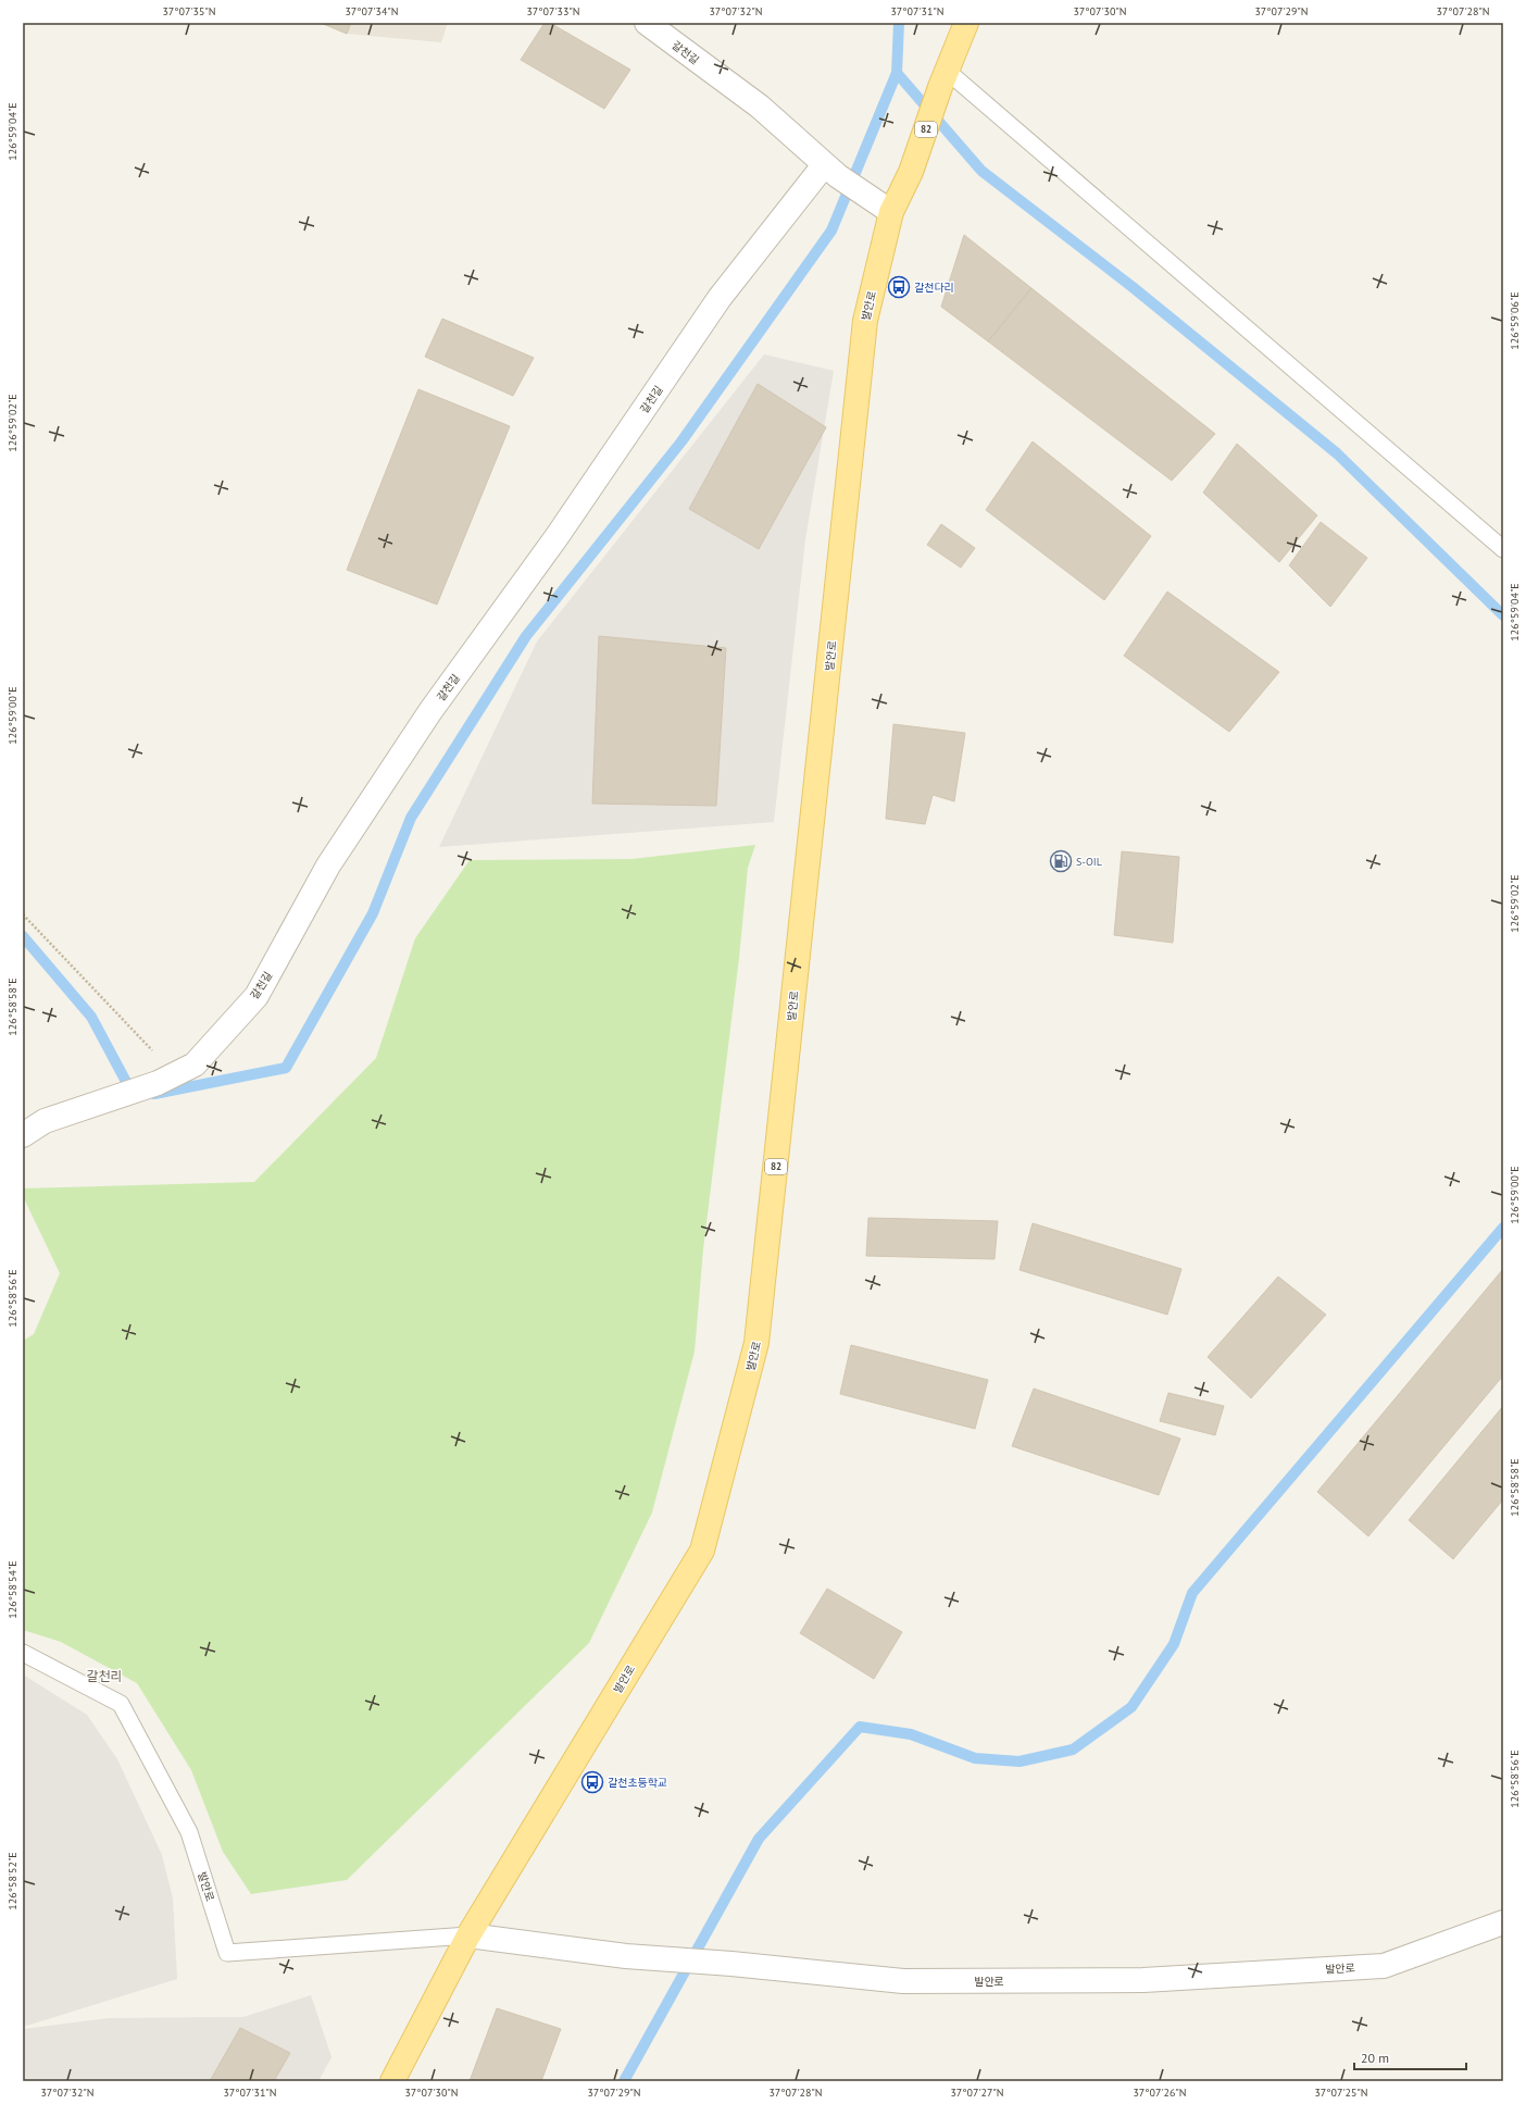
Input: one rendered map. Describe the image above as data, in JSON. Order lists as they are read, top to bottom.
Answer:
{
  "streets": {
    "main road": ["82", "발안로"],
    "street": ["갈천길"]
  },
  "crossings": [
    ["갈천길", "발안로"]
  ],
  "districts": ["갈천리"],
  "places": {
    "bus stop": ["갈천다리", "갈천초등학교"],
    "fuel station": ["S-OIL"]
  },
  "scale_bar": "20 m",
  "coordinates": [
    "37°07'35\"N",
    "37°07'34\"N",
    "37°07'33\"N",
    "37°07'32\"N",
    "37°07'31\"N",
    "37°07'30\"N",
    "37°07'29\"N",
    "37°07'28\"N",
    "126°59'04\"E",
    "126°59'06\"E",
    "126°59'02\"E",
    "126°59'00\"E",
    "126°58'58\"E",
    "126°58'56\"E",
    "126°58'54\"E",
    "126°58'52\"E",
    "37°07'27\"N",
    "37°07'26\"N",
    "37°07'25\"N"
  ]
}
